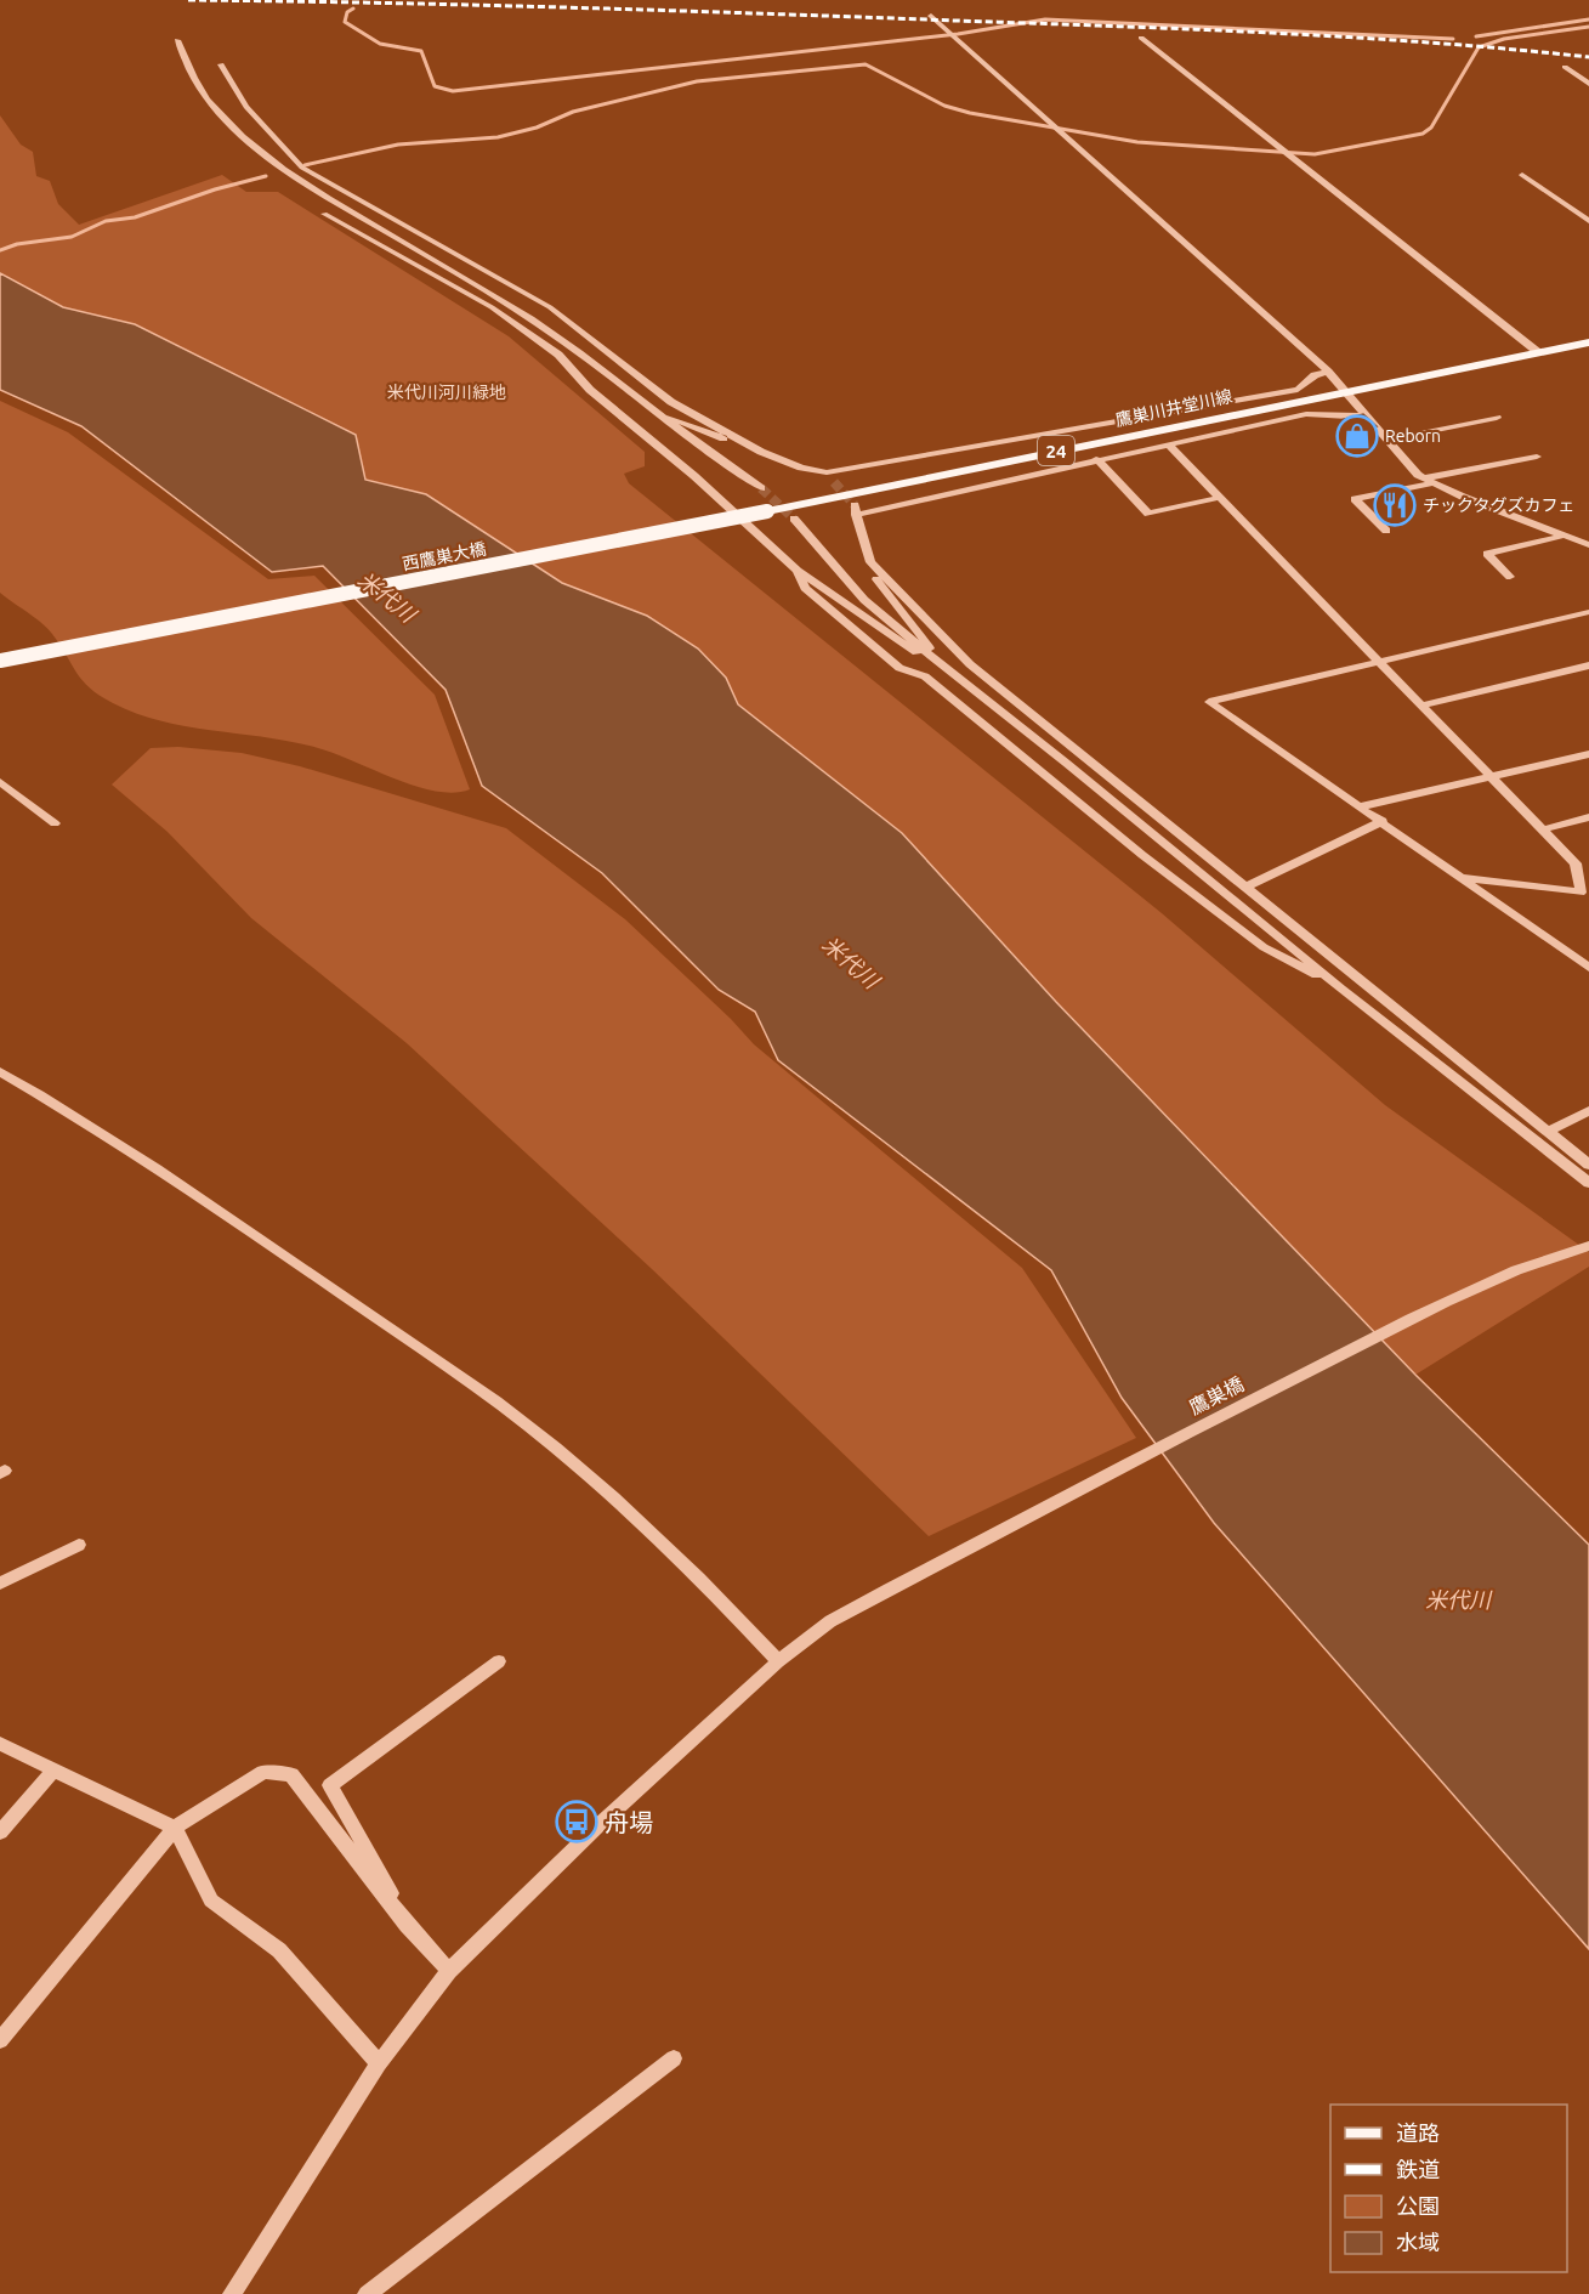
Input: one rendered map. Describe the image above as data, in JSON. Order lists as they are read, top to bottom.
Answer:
{
  "streets": {
    "main road": ["鷹巣川井堂川線", "24", "西鷹巣大橋"],
    "street": ["鷹巣橋"]
  },
  "crossings": [
    ["鷹巣川井堂川線", "西鷹巣大橋"]
  ],
  "water": ["米代川"],
  "parks": ["米代川河川緑地"],
  "places": {
    "shop": ["Reborn"],
    "restaurant": ["チックタグズカフェ"],
    "bus stop": ["舟場"]
  },
  "legend": [
    "道路",
    "鉄道",
    "公園",
    "水域"
  ]
}
